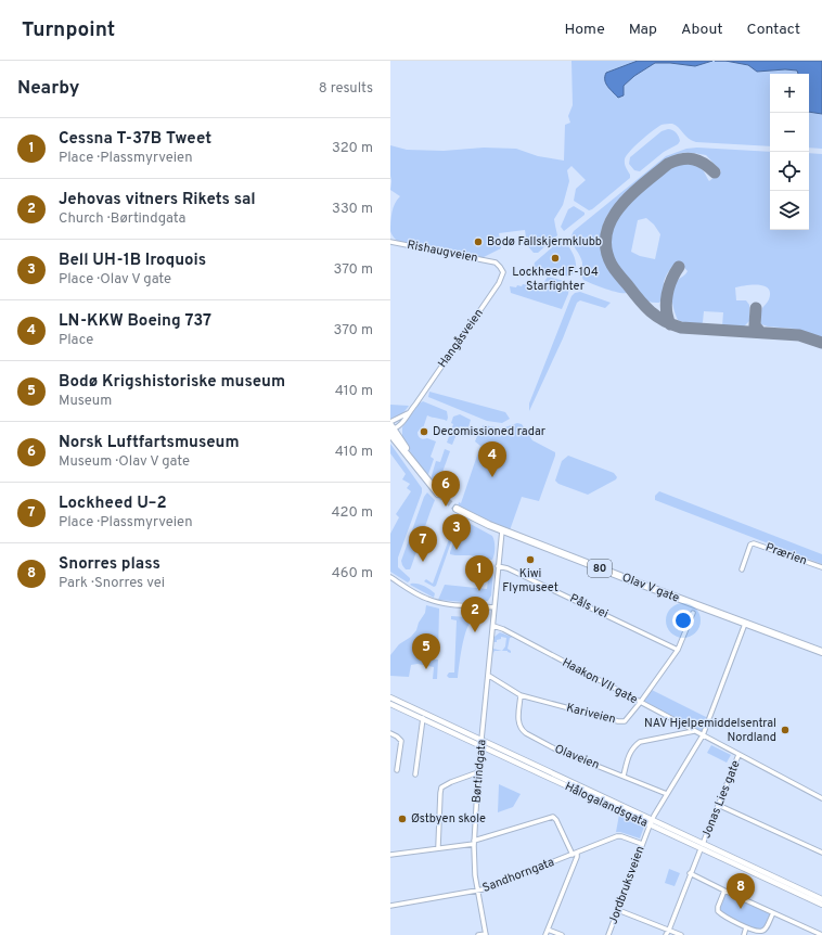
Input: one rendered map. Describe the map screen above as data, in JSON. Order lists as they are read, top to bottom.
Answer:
{
  "streets": {
    "highway": ["80", "Olav V gate"],
    "street": [
      "Rishaugveien",
      "Hangåsveien",
      "Prærien",
      "Påls vei",
      "Haakon VII gate",
      "Kariveien",
      "Olaveien",
      "Børtindgata",
      "Jonas Lies gate",
      "Hålogalandsgata",
      "Sandhorngata",
      "Jordbruksveien"
    ]
  },
  "crossings": [
    ["Rishaugveien", "Hangåsveien"],
    ["Olav V gate", "Børtindgata"],
    ["Olav V gate", "Jordbruksveien"],
    ["Påls vei", "Kariveien"],
    ["Påls vei", "Børtindgata"],
    ["Haakon VII gate", "Kariveien"],
    ["Haakon VII gate", "Børtindgata"],
    ["Haakon VII gate", "Jonas Lies gate"],
    ["Haakon VII gate", "Jordbruksveien"],
    ["Kariveien", "Olaveien"],
    ["Kariveien", "Børtindgata"],
    ["Olaveien", "Jordbruksveien"],
    ["Børtindgata", "Hålogalandsgata"],
    ["Børtindgata", "Sandhorngata"],
    ["Jonas Lies gate", "Hålogalandsgata"],
    ["Hålogalandsgata", "Jordbruksveien"],
    ["Sandhorngata", "Jordbruksveien"]
  ],
  "places": [
    "Bodø Fallskjermklubb",
    "Lockheed F-104 Starfighter",
    "Decomissioned radar",
    "Kiwi Flymuseet",
    "NAV Hjelpemiddelsentral Nordland",
    "Østbyen skole"
  ],
  "page": {
    "header": "Turnpoint",
    "nav": [
      "Home",
      "Map",
      "About",
      "Contact"
    ],
    "heading": ["Nearby", "8 results"],
    "map_buttons": ["+", "−"],
    "list": [
      {
        "mark": "1",
        "name": "Cessna T-37B Tweet",
        "note": "Place · Plassmyrveien",
        "value": "320 m"
      },
      {
        "mark": "2",
        "name": "Jehovas vitners Rikets sal",
        "note": "Church · Børtindgata",
        "value": "330 m"
      },
      {
        "mark": "3",
        "name": "Bell UH-1B Iroquois",
        "note": "Place · Olav V gate",
        "value": "370 m"
      },
      {
        "mark": "4",
        "name": "LN-KKW Boeing 737",
        "note": "Place",
        "value": "370 m"
      },
      {
        "mark": "5",
        "name": "Bodø Krigshistoriske museum",
        "note": "Museum",
        "value": "410 m"
      },
      {
        "mark": "6",
        "name": "Norsk Luftfartsmuseum",
        "note": "Museum · Olav V gate",
        "value": "410 m"
      },
      {
        "mark": "7",
        "name": "Lockheed U–2",
        "note": "Place · Plassmyrveien",
        "value": "420 m"
      },
      {
        "mark": "8",
        "name": "Snorres plass",
        "note": "Park · Snorres vei",
        "value": "460 m"
      }
    ],
    "pins": [
      "4",
      "6",
      "3",
      "7",
      "1",
      "2",
      "5",
      "8"
    ]
  }
}
